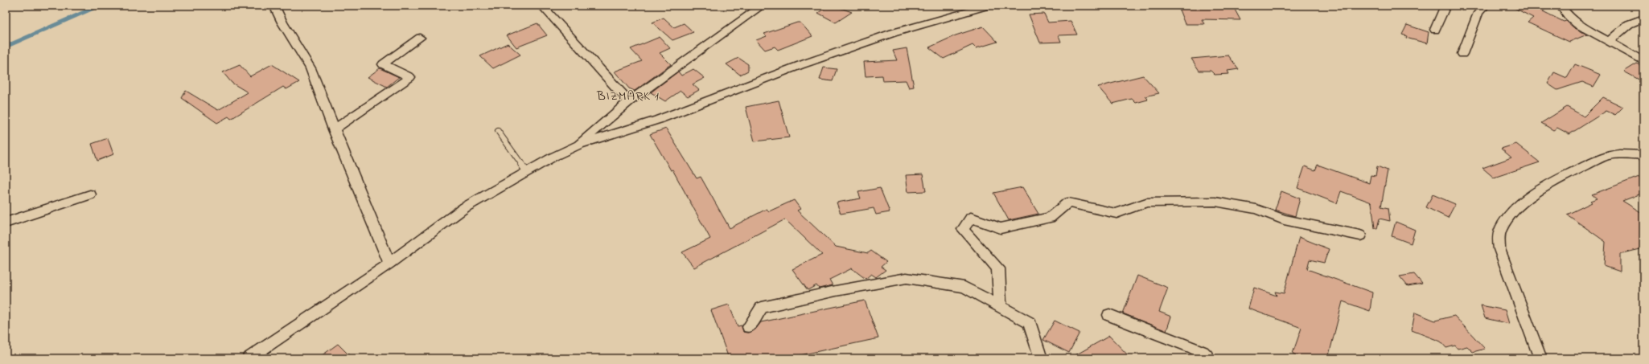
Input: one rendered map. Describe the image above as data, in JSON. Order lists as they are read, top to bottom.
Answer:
{
  "districts": ["BIZMARK 1"]
}
